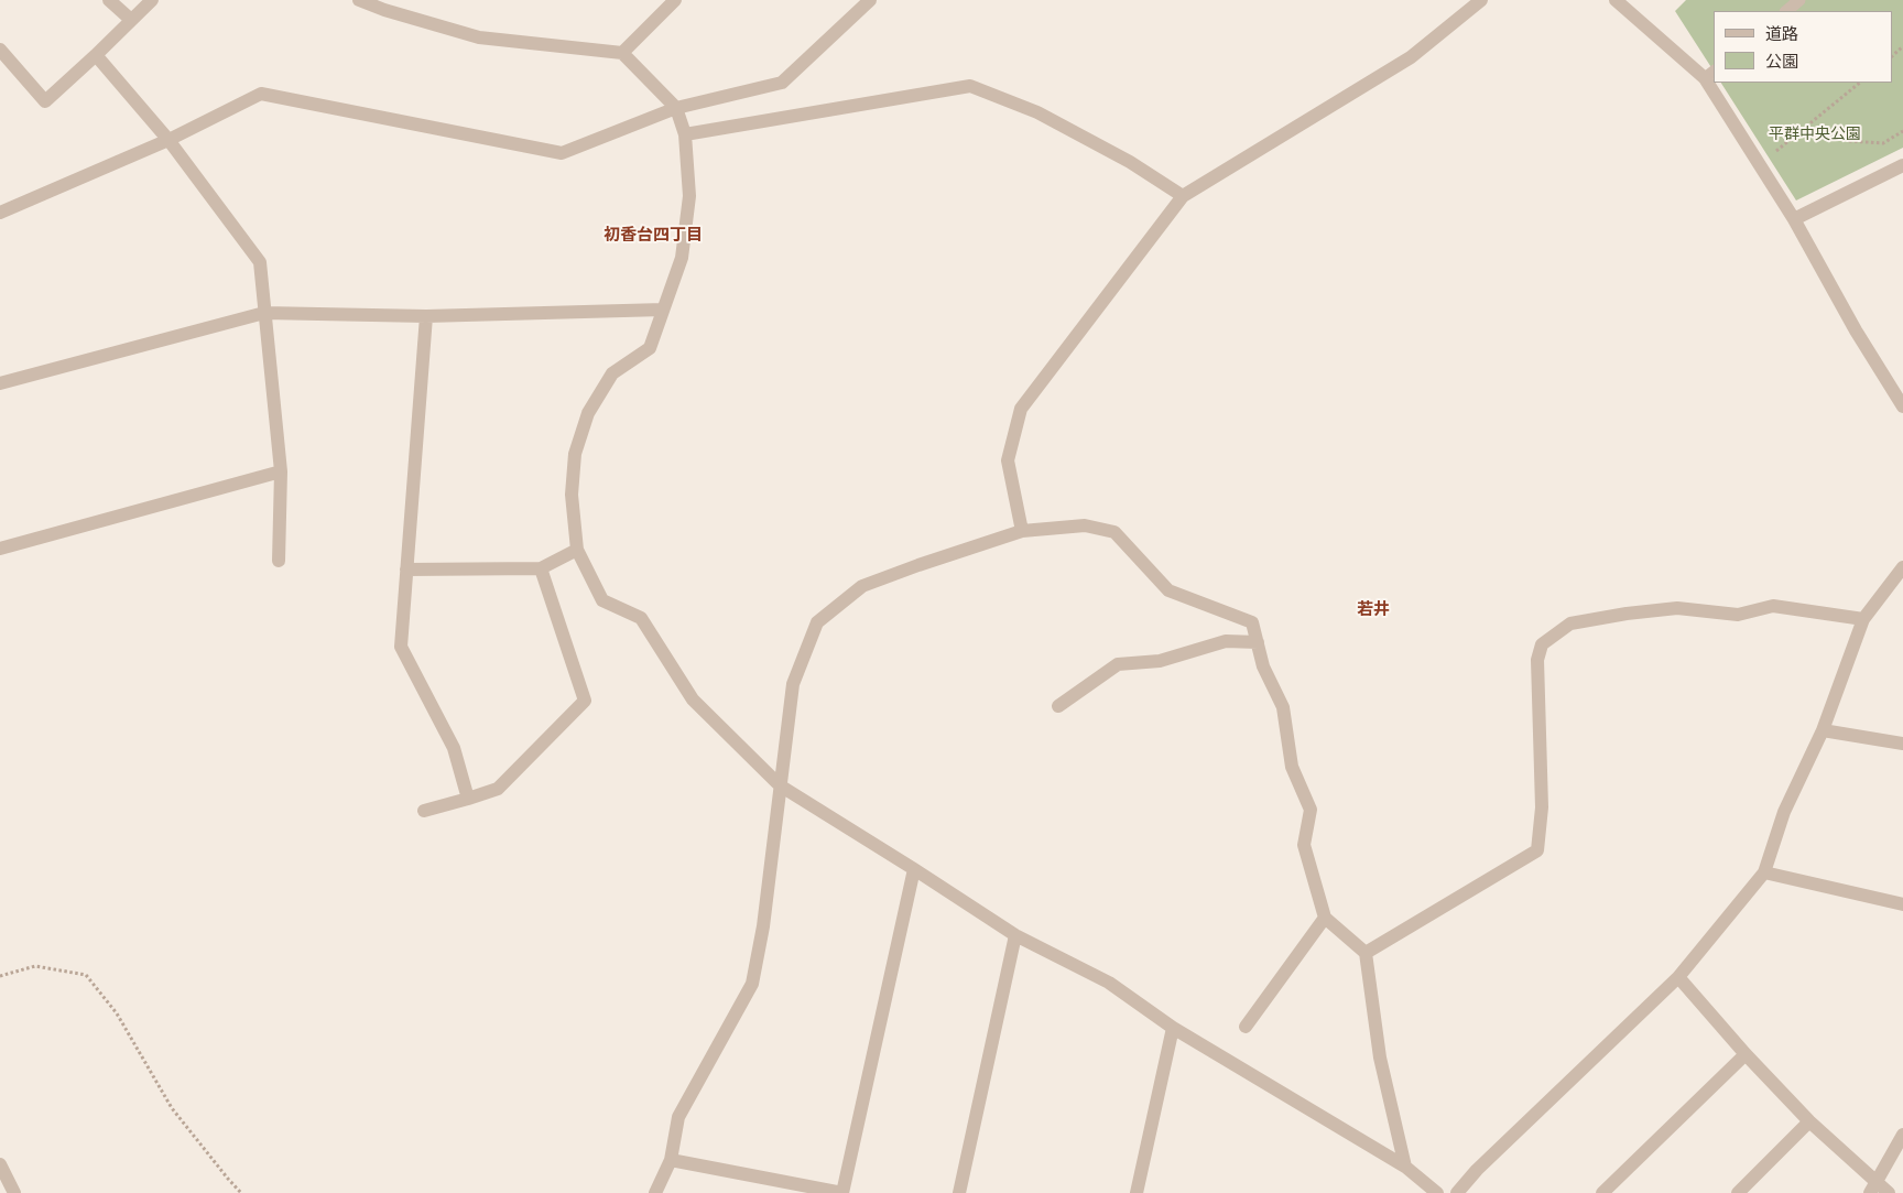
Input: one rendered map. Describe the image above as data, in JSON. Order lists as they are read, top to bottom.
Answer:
{
  "districts": ["初香台四丁目", "若井"],
  "parks": ["平群中央公園"],
  "legend": ["道路", "公園"]
}
